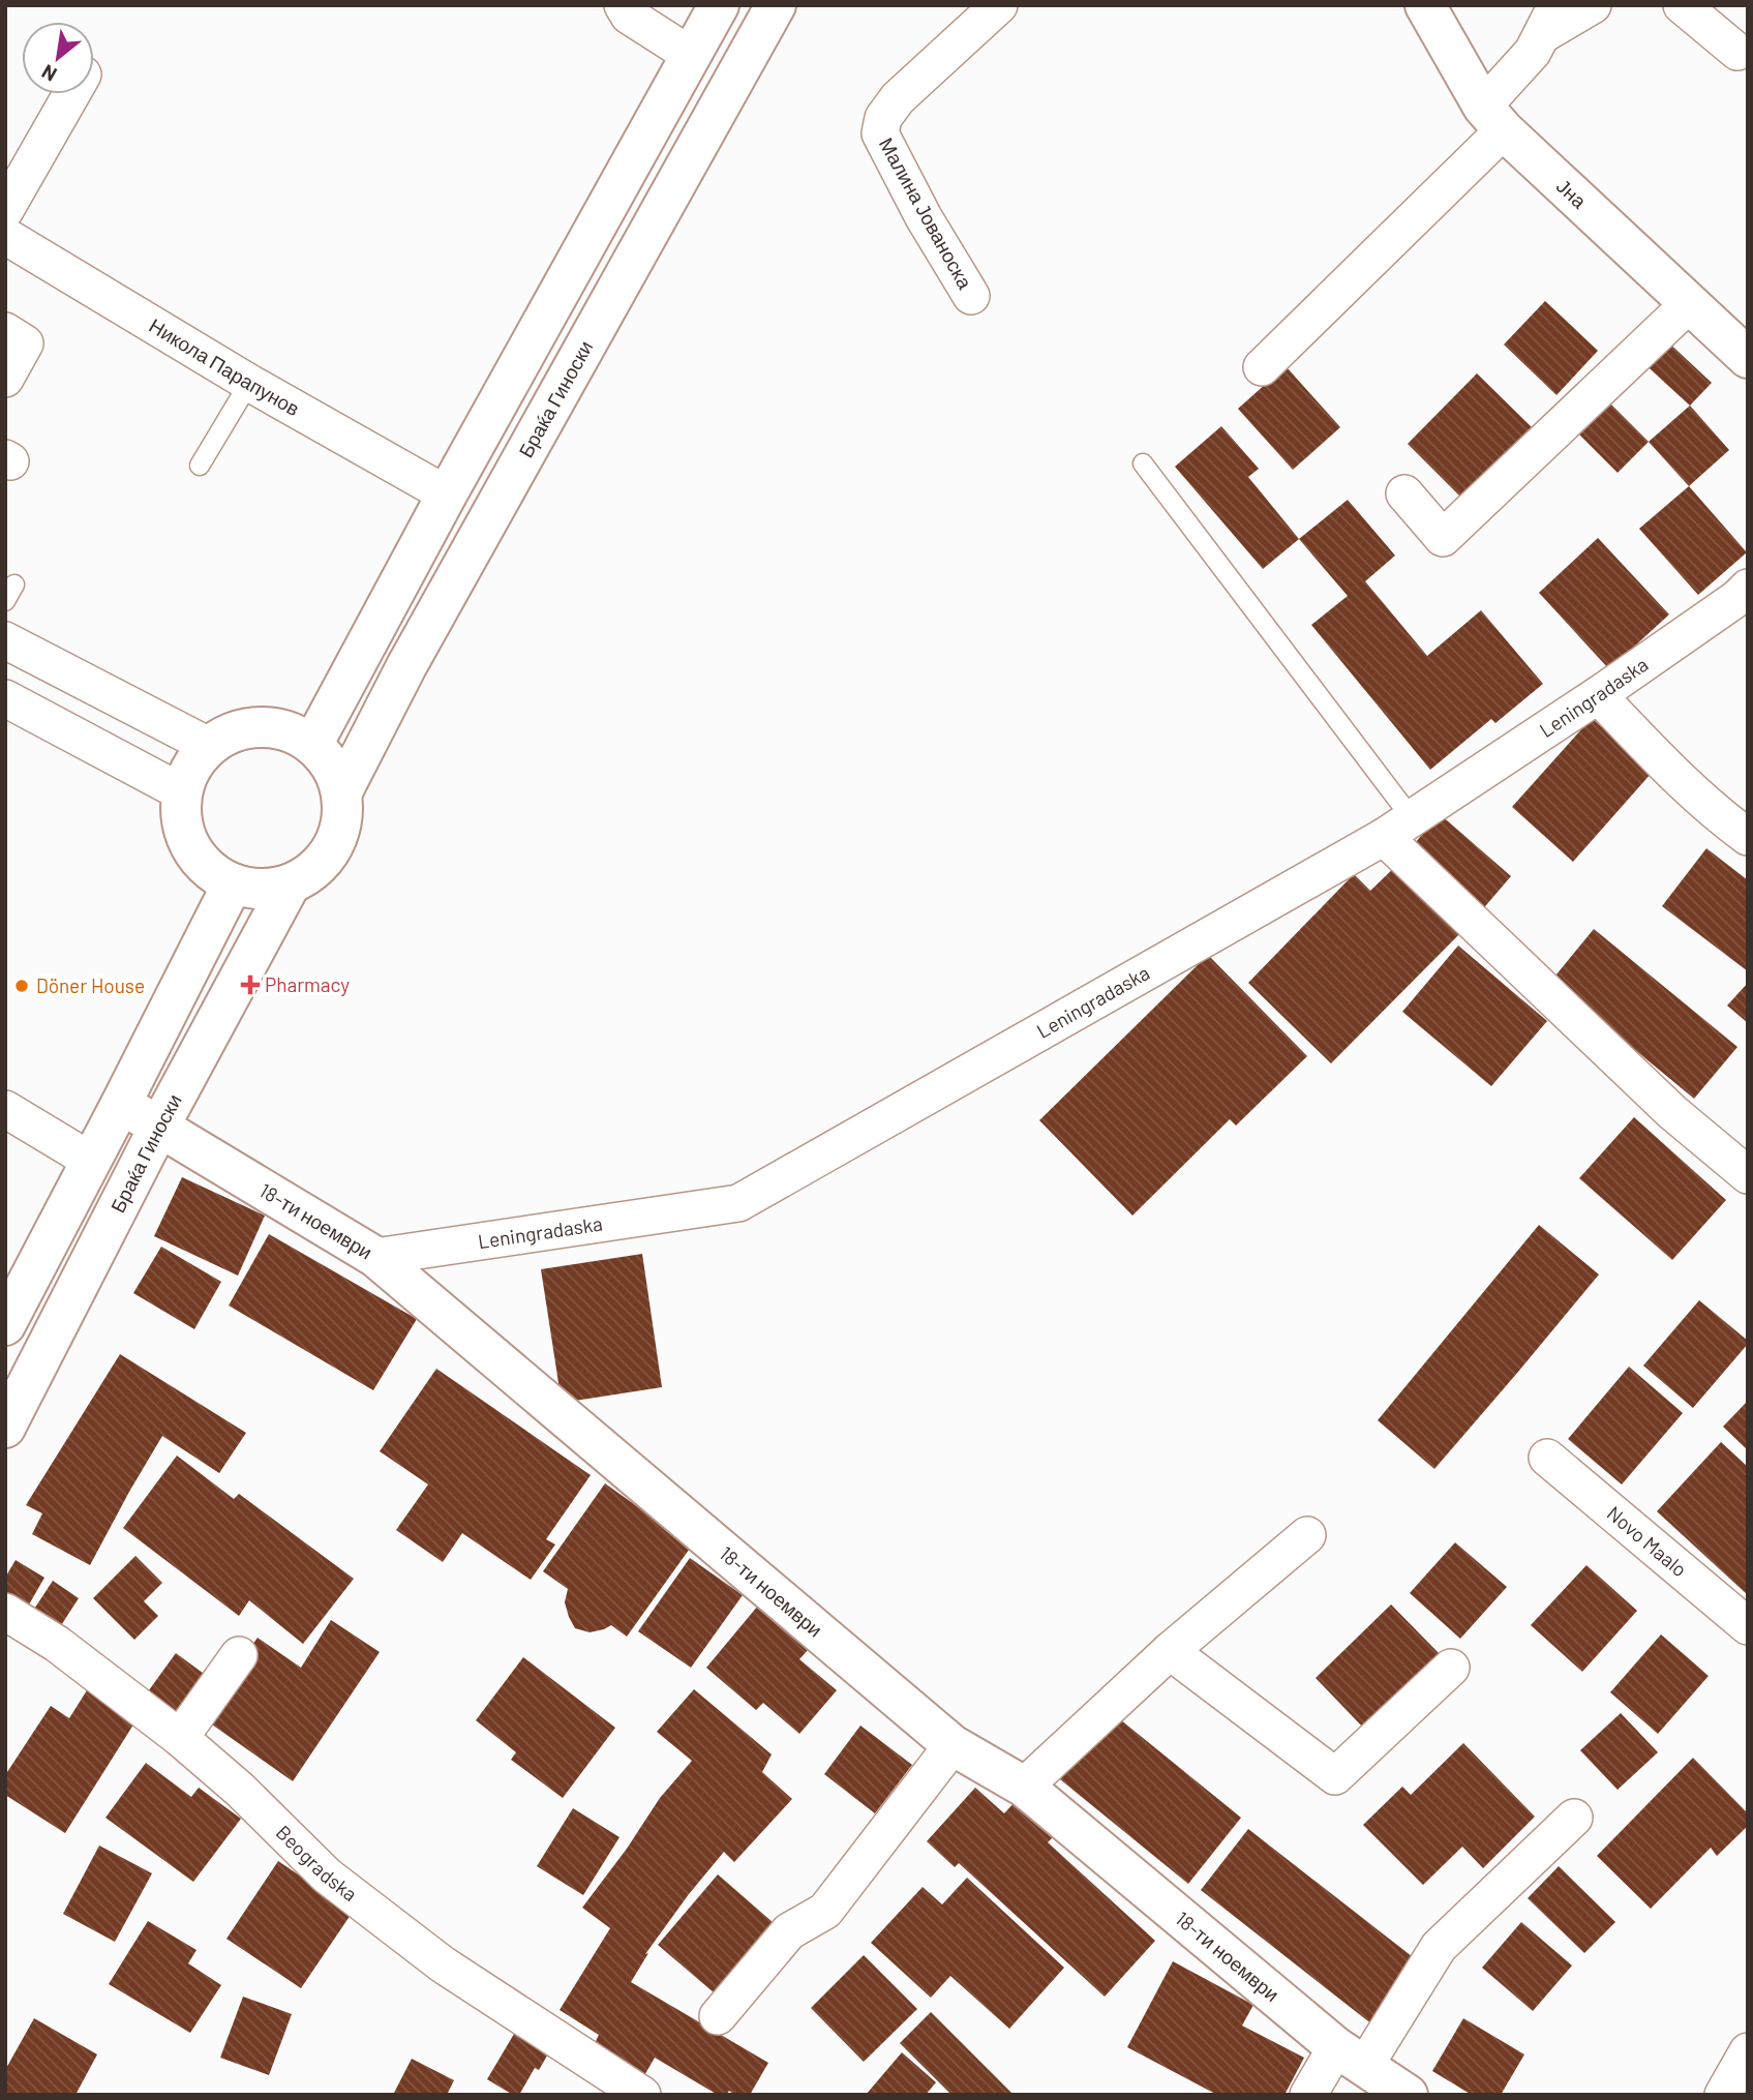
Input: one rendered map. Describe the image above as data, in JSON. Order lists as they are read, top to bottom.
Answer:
{
  "streets": {
    "street": [
      "Јна",
      "Малина Јованоска",
      "Никола Парапунов",
      "Браќа Гиноски",
      "Leningradaska",
      "18-ти ноември",
      "Novo Maalo",
      "Beogradska"
    ]
  },
  "crossings": [
    ["Браќа Гиноски", "18-ти ноември"],
    ["Leningradaska", "18-ти ноември"]
  ],
  "places": {
    "health": ["Pharmacy"],
    "other": ["Döner House"]
  },
  "north": "bottom left"
}
